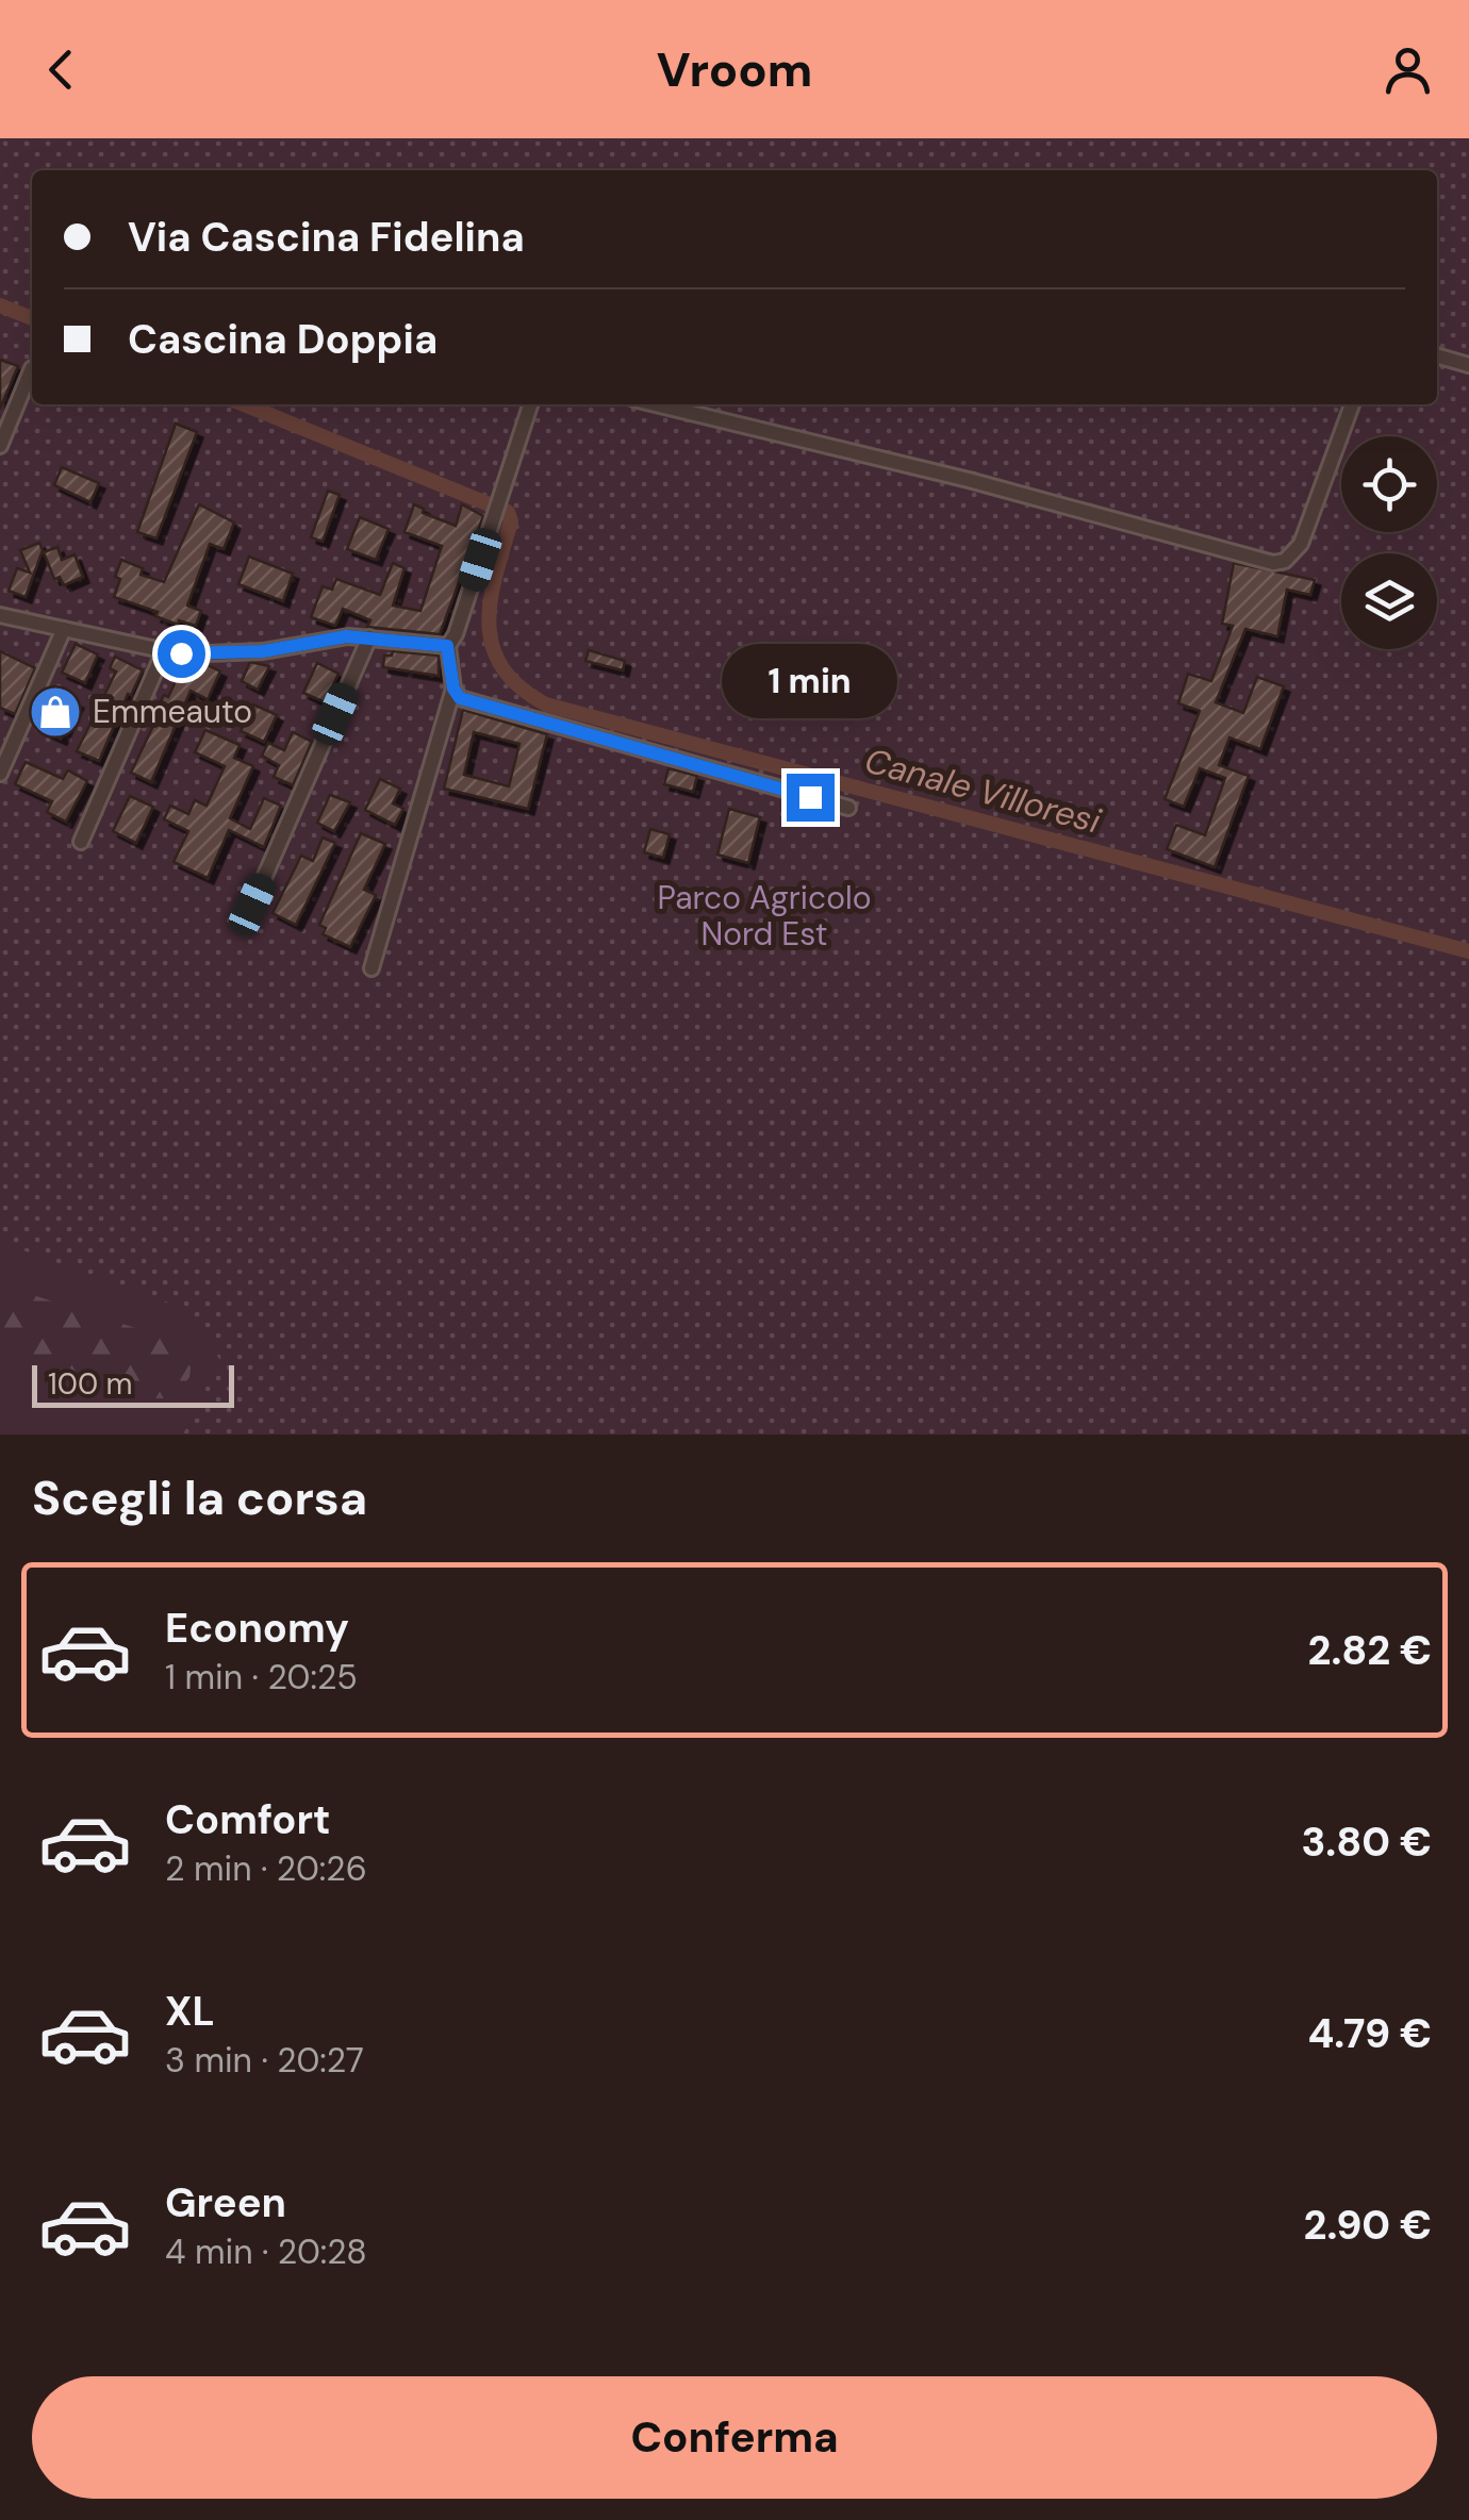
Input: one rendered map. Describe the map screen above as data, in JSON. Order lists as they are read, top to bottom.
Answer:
{
  "water": ["Canale Villoresi"],
  "parks": ["Parco Agricolo Nord Est"],
  "places": {
    "shop": ["Emmeauto"]
  },
  "scale_bar": "100 m",
  "page": {
    "header": "Vroom",
    "banner": ["Via Cascina Fidelina", "Cascina Doppia"],
    "bubble": "1 min",
    "scale": "100 m",
    "heading": "Scegli la corsa",
    "list": [
      {
        "name": "Economy",
        "note": "1 min · 20:25",
        "value": "2.82 €"
      },
      {
        "name": "Comfort",
        "note": "2 min · 20:26",
        "value": "3.80 €"
      },
      {
        "name": "XL",
        "note": "3 min · 20:27",
        "value": "4.79 €"
      },
      {
        "name": "Green",
        "note": "4 min · 20:28",
        "value": "2.90 €"
      }
    ],
    "buttons": "Conferma"
  }
}
